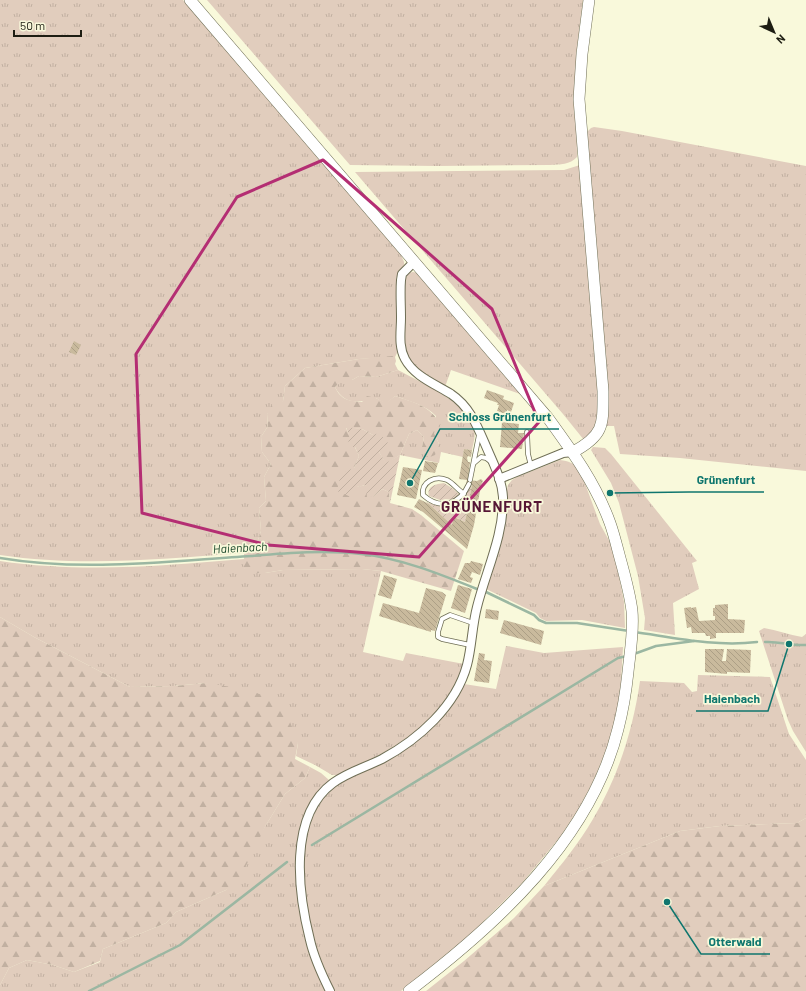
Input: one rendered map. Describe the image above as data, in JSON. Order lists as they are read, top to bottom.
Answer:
{
  "districts": ["GRÜNENFURT"],
  "water": ["Haienbach"],
  "places": [
    "Schloss Grünenfurt",
    "Grünenfurt",
    "Haienbach",
    "Otterwald"
  ],
  "scale_bar": "50 m",
  "north": "bottom right"
}
